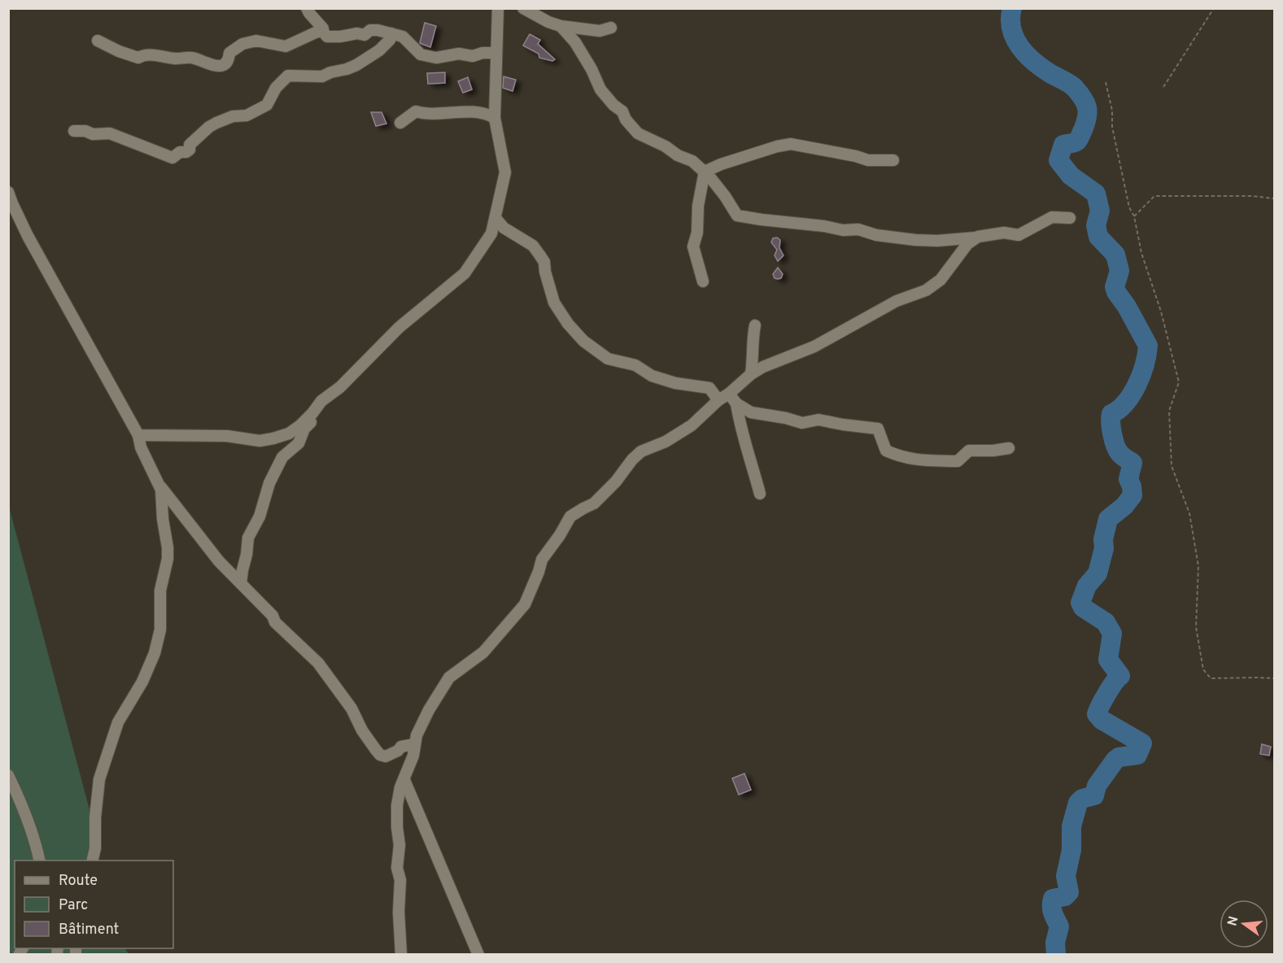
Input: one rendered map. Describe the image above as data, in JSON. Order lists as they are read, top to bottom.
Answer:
{
  "legend": ["Route", "Parc", "Bâtiment"],
  "north": "left"
}
